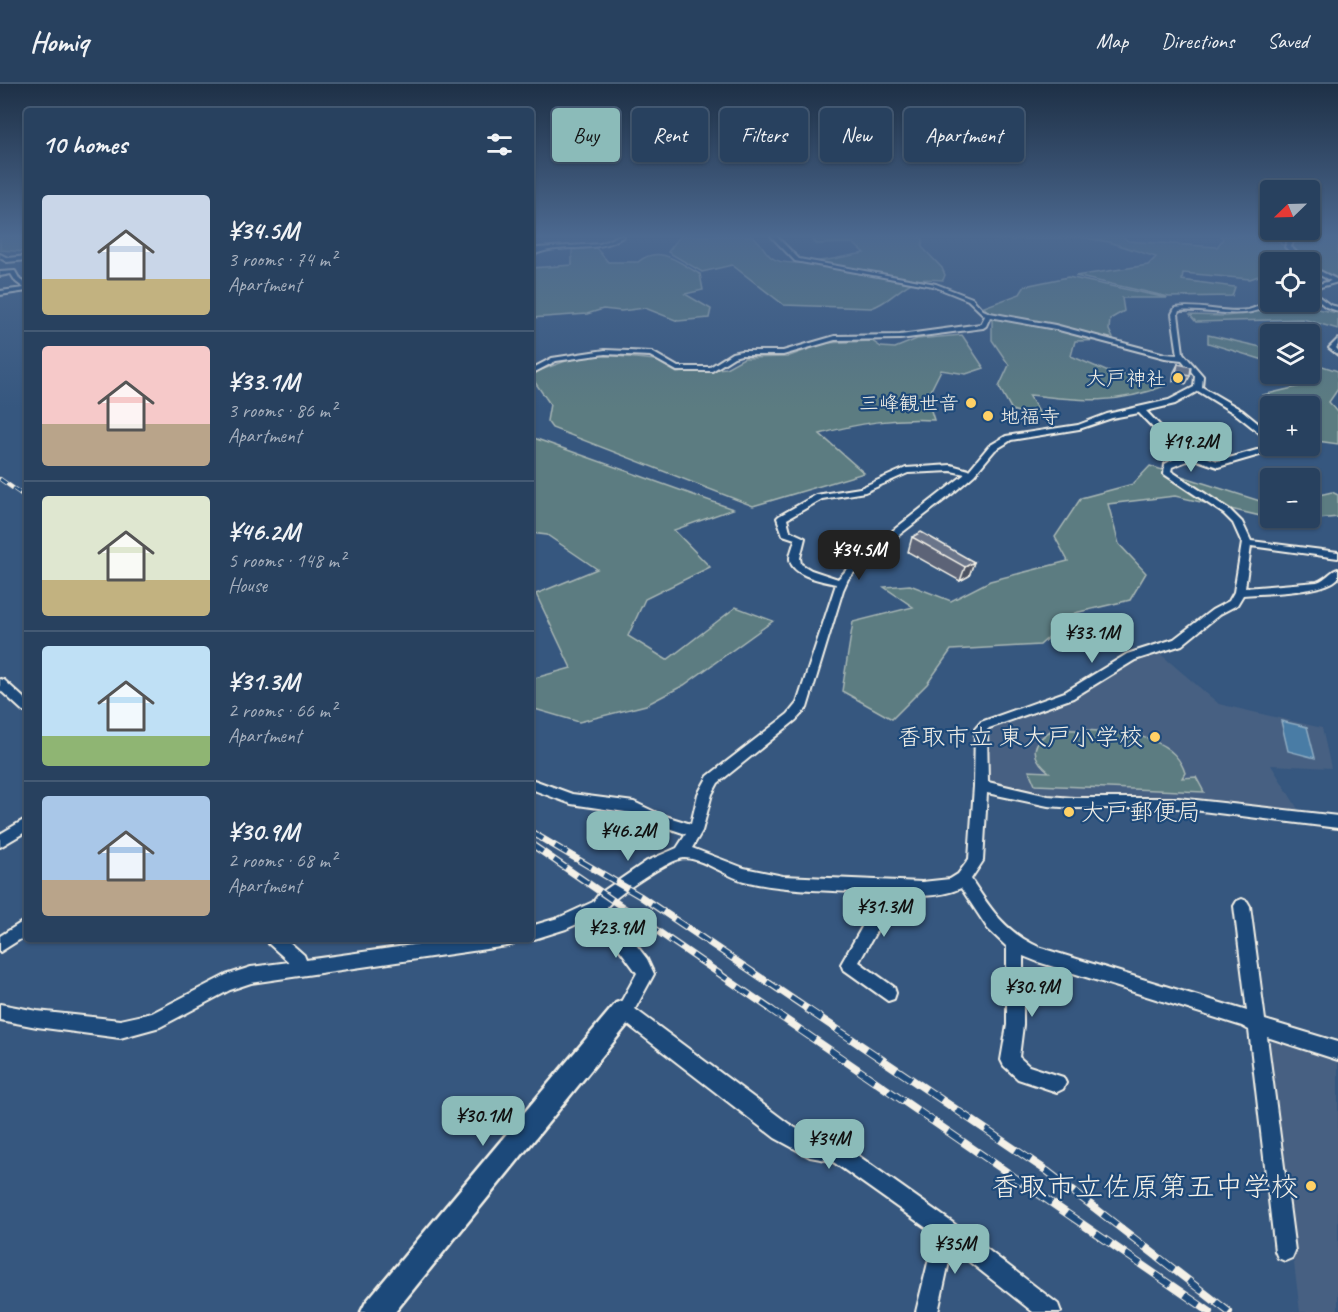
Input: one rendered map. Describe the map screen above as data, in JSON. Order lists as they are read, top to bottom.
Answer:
{
  "places": [
    "大戸神社",
    "三峰観世音",
    "地福寺",
    "香取市立 東大戸小学校",
    "大戸郵便局",
    "香取市立佐原第五中学校"
  ],
  "north": "bottom left",
  "page": {
    "header": "Homiq",
    "nav": ["Map", "Directions", "Saved"],
    "chip": [
      "Buy",
      "Rent",
      "Filters",
      "New",
      "Apartment"
    ],
    "heading": "10 homes",
    "map_buttons": ["+", "−"],
    "list": [
      {
        "name": "¥34.5M",
        "note": "3 rooms · 74 m² · Apartment"
      },
      {
        "name": "¥33.1M",
        "note": "3 rooms · 86 m² · Apartment"
      },
      {
        "name": "¥46.2M",
        "note": "5 rooms · 148 m² · House"
      },
      {
        "name": "¥31.3M",
        "note": "2 rooms · 66 m² · Apartment"
      },
      {
        "name": "¥30.9M",
        "note": "2 rooms · 68 m² · Apartment"
      }
    ],
    "price": [
      "¥19.2M",
      "¥34.5M",
      "¥33.1M",
      "¥46.2M",
      "¥31.3M",
      "¥23.9M",
      "¥30.9M",
      "¥30.1M",
      "¥34M",
      "¥35M"
    ]
  }
}
